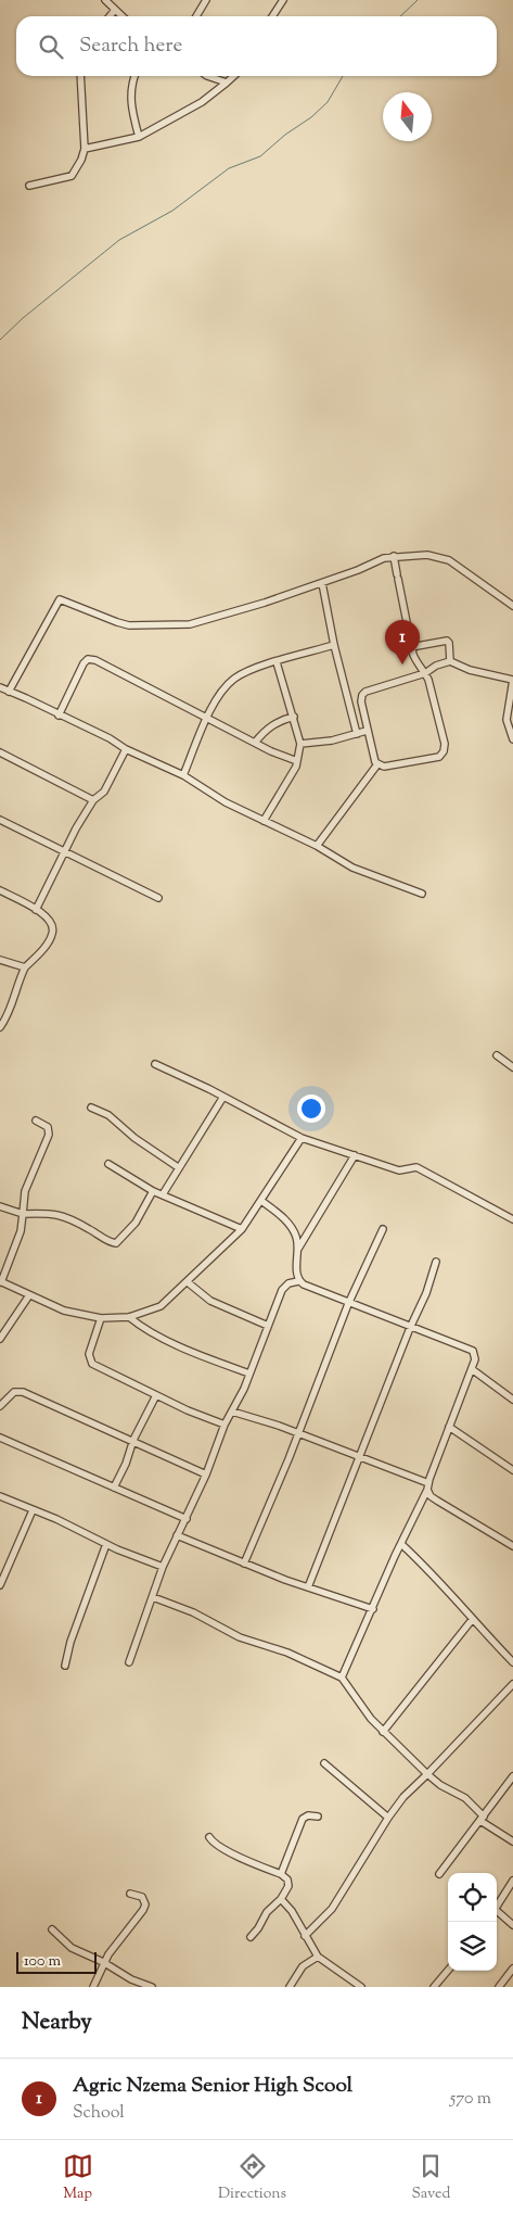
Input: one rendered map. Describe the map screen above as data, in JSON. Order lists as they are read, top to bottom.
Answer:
{
  "scale_bar": "100 m",
  "north": "top",
  "page": {
    "search": "Search here",
    "pins": "1",
    "scale": "100 m",
    "heading": "Nearby",
    "list": [
      {
        "mark": "1",
        "name": "Agric Nzema Senior High Scool",
        "note": "School",
        "value": "570 m"
      }
    ],
    "nav": ["Map", "Directions", "Saved"]
  }
}
